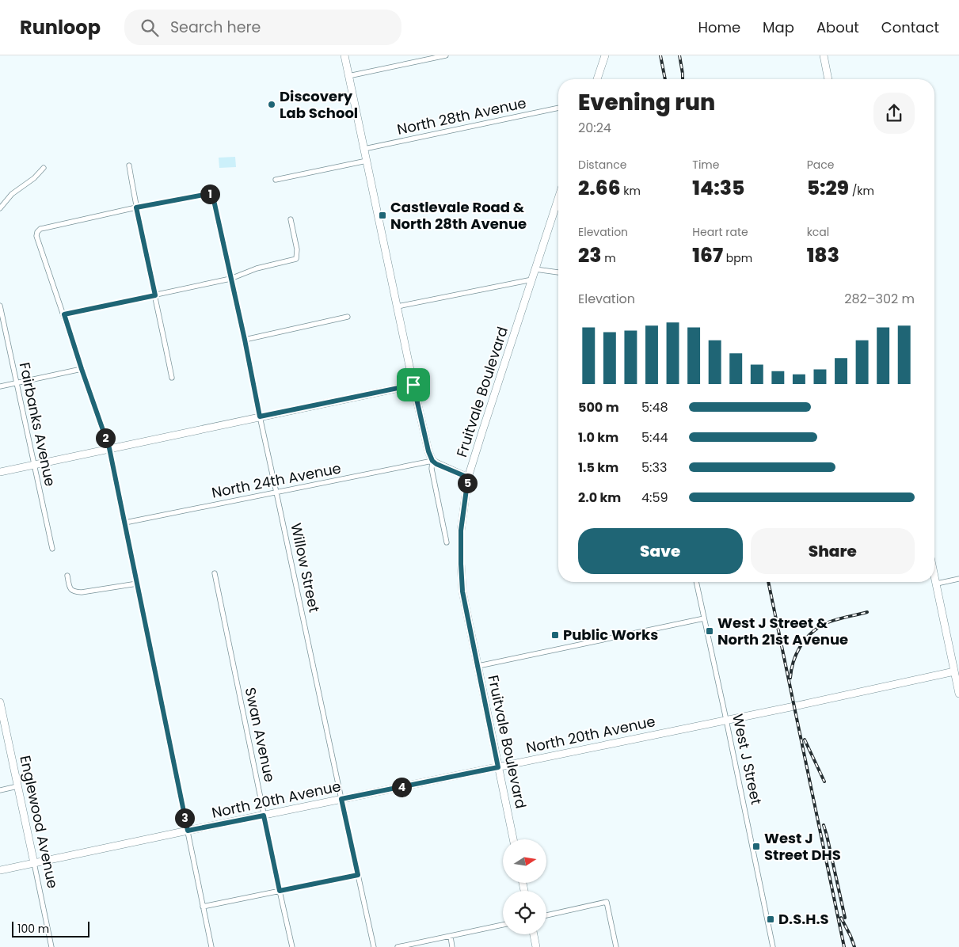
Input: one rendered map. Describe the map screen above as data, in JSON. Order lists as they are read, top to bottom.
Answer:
{
  "streets": {
    "street": [
      "North 28th Avenue",
      "Fruitvale Boulevard",
      "Fairbanks Avenue",
      "North 24th Avenue",
      "Willow Street",
      "Swan Avenue",
      "North 20th Avenue",
      "West J Street",
      "Englewood Avenue"
    ]
  },
  "crossings": [
    ["Fruitvale Boulevard", "North 20th Avenue"],
    ["North 24th Avenue", "Willow Street"],
    ["Willow Street", "North 20th Avenue"],
    ["Swan Avenue", "North 20th Avenue"],
    ["North 20th Avenue", "West J Street"],
    ["North 20th Avenue", "Englewood Avenue"]
  ],
  "places": {
    "other": ["Discovery Lab School"],
    "transit": [
      "Castlevale Road & North 28th Avenue",
      "West J Street & North 21st Avenue",
      "Public Works",
      "West J Street DHS",
      "D.S.H.S"
    ]
  },
  "scale_bar": "100 m",
  "north": "right",
  "page": {
    "header": "Runloop",
    "search": "Search here",
    "nav": [
      "Home",
      "Map",
      "About",
      "Contact"
    ],
    "heading": ["Evening run", "20:24"],
    "stats": [
      ["Distance", "2.66 km"],
      ["Time", "14:35"],
      ["Pace", "5:29 /km"],
      ["Elevation", "23 m"],
      ["Heart rate", "167 bpm"],
      ["kcal", "183"]
    ],
    "pins": [
      "1",
      "2",
      "5",
      "4",
      "3"
    ],
    "chart": ["Elevation", "282–302 m"],
    "list": [
      {
        "name": "500 m",
        "note": "5:48"
      },
      {
        "name": "1.0 km",
        "note": "5:44"
      },
      {
        "name": "1.5 km",
        "note": "5:33"
      },
      {
        "name": "2.0 km",
        "note": "4:59"
      }
    ],
    "buttons": ["Save", "Share"],
    "scale": "100 m"
  }
}
